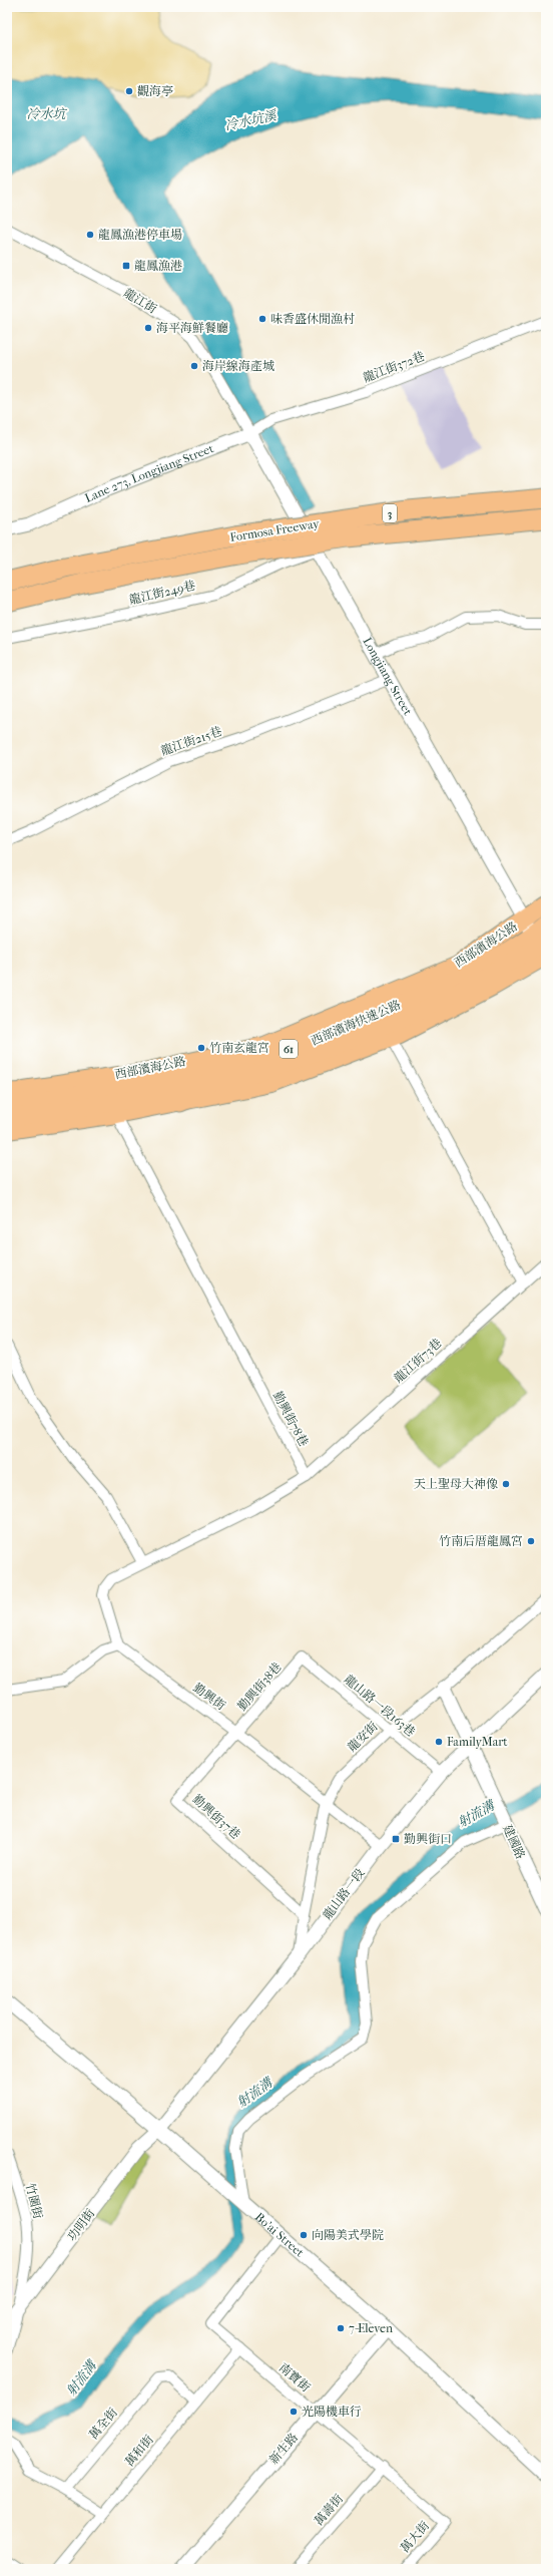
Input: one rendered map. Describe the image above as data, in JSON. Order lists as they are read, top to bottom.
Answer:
{
  "streets": {
    "highway": [
      "3",
      "Formosa Freeway",
      "西部濱海快速公路",
      "61"
    ],
    "main road": ["西部濱海公路"],
    "street": [
      "龍江街",
      "龍江街372巷",
      "Lane 273, Longjiang Street",
      "龍江街249巷",
      "Longjiang Street",
      "龍江街215巷",
      "龍江街73巷",
      "勤興街78巷",
      "勤興街38巷",
      "勤興街",
      "龍山路一段163巷",
      "龍安街",
      "勤興街37巷",
      "建國路",
      "龍山路一段",
      "竹圍街",
      "功明街",
      "Bo'ai Street",
      "南寶街",
      "萬全街",
      "新生路",
      "萬和街",
      "萬壽街",
      "萬大街"
    ]
  },
  "crossings": [
    ["龍江街", "龍江街372巷"],
    ["龍江街", "Lane 273, Longjiang Street"],
    ["龍江街", "Longjiang Street"],
    ["龍江街372巷", "Lane 273, Longjiang Street"],
    ["龍江街372巷", "Longjiang Street"],
    ["Lane 273, Longjiang Street", "Longjiang Street"],
    ["龍江街249巷", "Longjiang Street"],
    ["Longjiang Street", "龍江街215巷"],
    ["Longjiang Street", "西部濱海公路"],
    ["Longjiang Street", "西部濱海快速公路"],
    ["西部濱海公路", "西部濱海快速公路"],
    ["西部濱海公路", "勤興街78巷"],
    ["龍江街73巷", "勤興街78巷"],
    ["勤興街38巷", "勤興街"],
    ["勤興街38巷", "龍山路一段163巷"],
    ["勤興街38巷", "勤興街37巷"],
    ["勤興街", "龍安街"],
    ["勤興街", "勤興街37巷"],
    ["勤興街", "龍山路一段"],
    ["龍山路一段163巷", "龍安街"],
    ["龍山路一段163巷", "龍山路一段"],
    ["龍安街", "勤興街37巷"],
    ["龍安街", "建國路"],
    ["龍安街", "龍山路一段"],
    ["建國路", "龍山路一段"],
    ["龍山路一段", "功明街"],
    ["龍山路一段", "Bo'ai Street"],
    ["竹圍街", "功明街"],
    ["功明街", "Bo'ai Street"],
    ["Bo'ai Street", "南寶街"],
    ["Bo'ai Street", "新生路"],
    ["南寶街", "新生路"],
    ["南寶街", "萬和街"],
    ["南寶街", "萬壽街"],
    ["南寶街", "萬大街"],
    ["萬全街", "萬和街"]
  ],
  "water": ["冷水坑", "冷水坑溪", "射流溝"],
  "places": {
    "other": [
      "觀海亭",
      "龍鳳漁港停車場",
      "味香盛休閒漁村",
      "海平海鮮餐廳",
      "海岸線海產城",
      "竹南玄龍宮",
      "天上聖母大神像",
      "竹南后厝龍鳳宮",
      "FamilyMart",
      "向陽美式學院",
      "7-Eleven",
      "光陽機車行"
    ],
    "transit": ["龍鳳漁港", "勤興街口"]
  }
}
